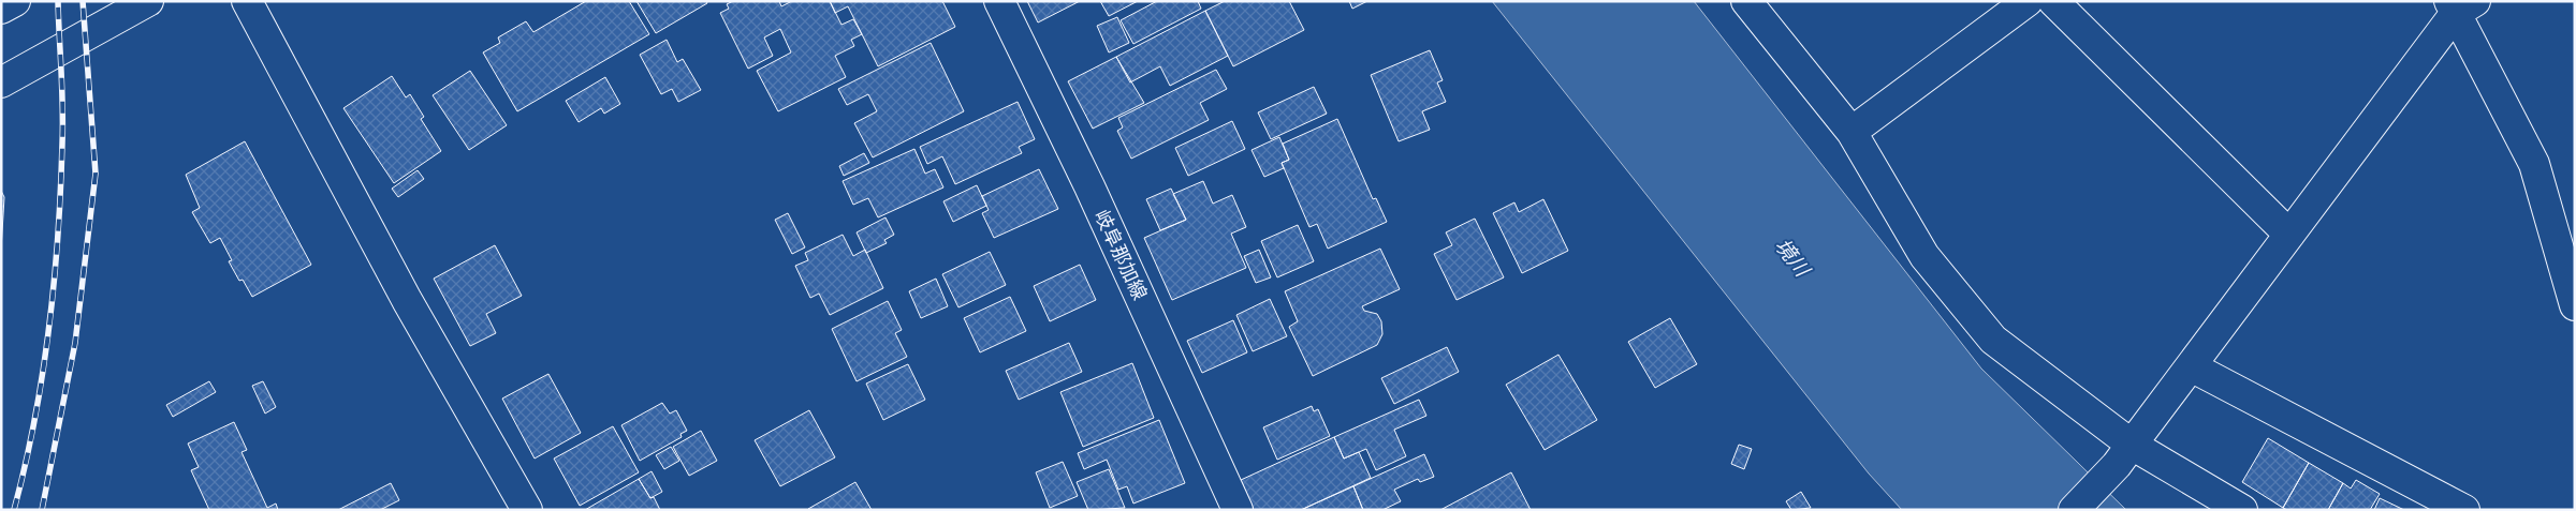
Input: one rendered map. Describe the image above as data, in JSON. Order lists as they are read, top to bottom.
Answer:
{
  "streets": {
    "main road": ["岐阜那加線"]
  },
  "water": ["境川"]
}
